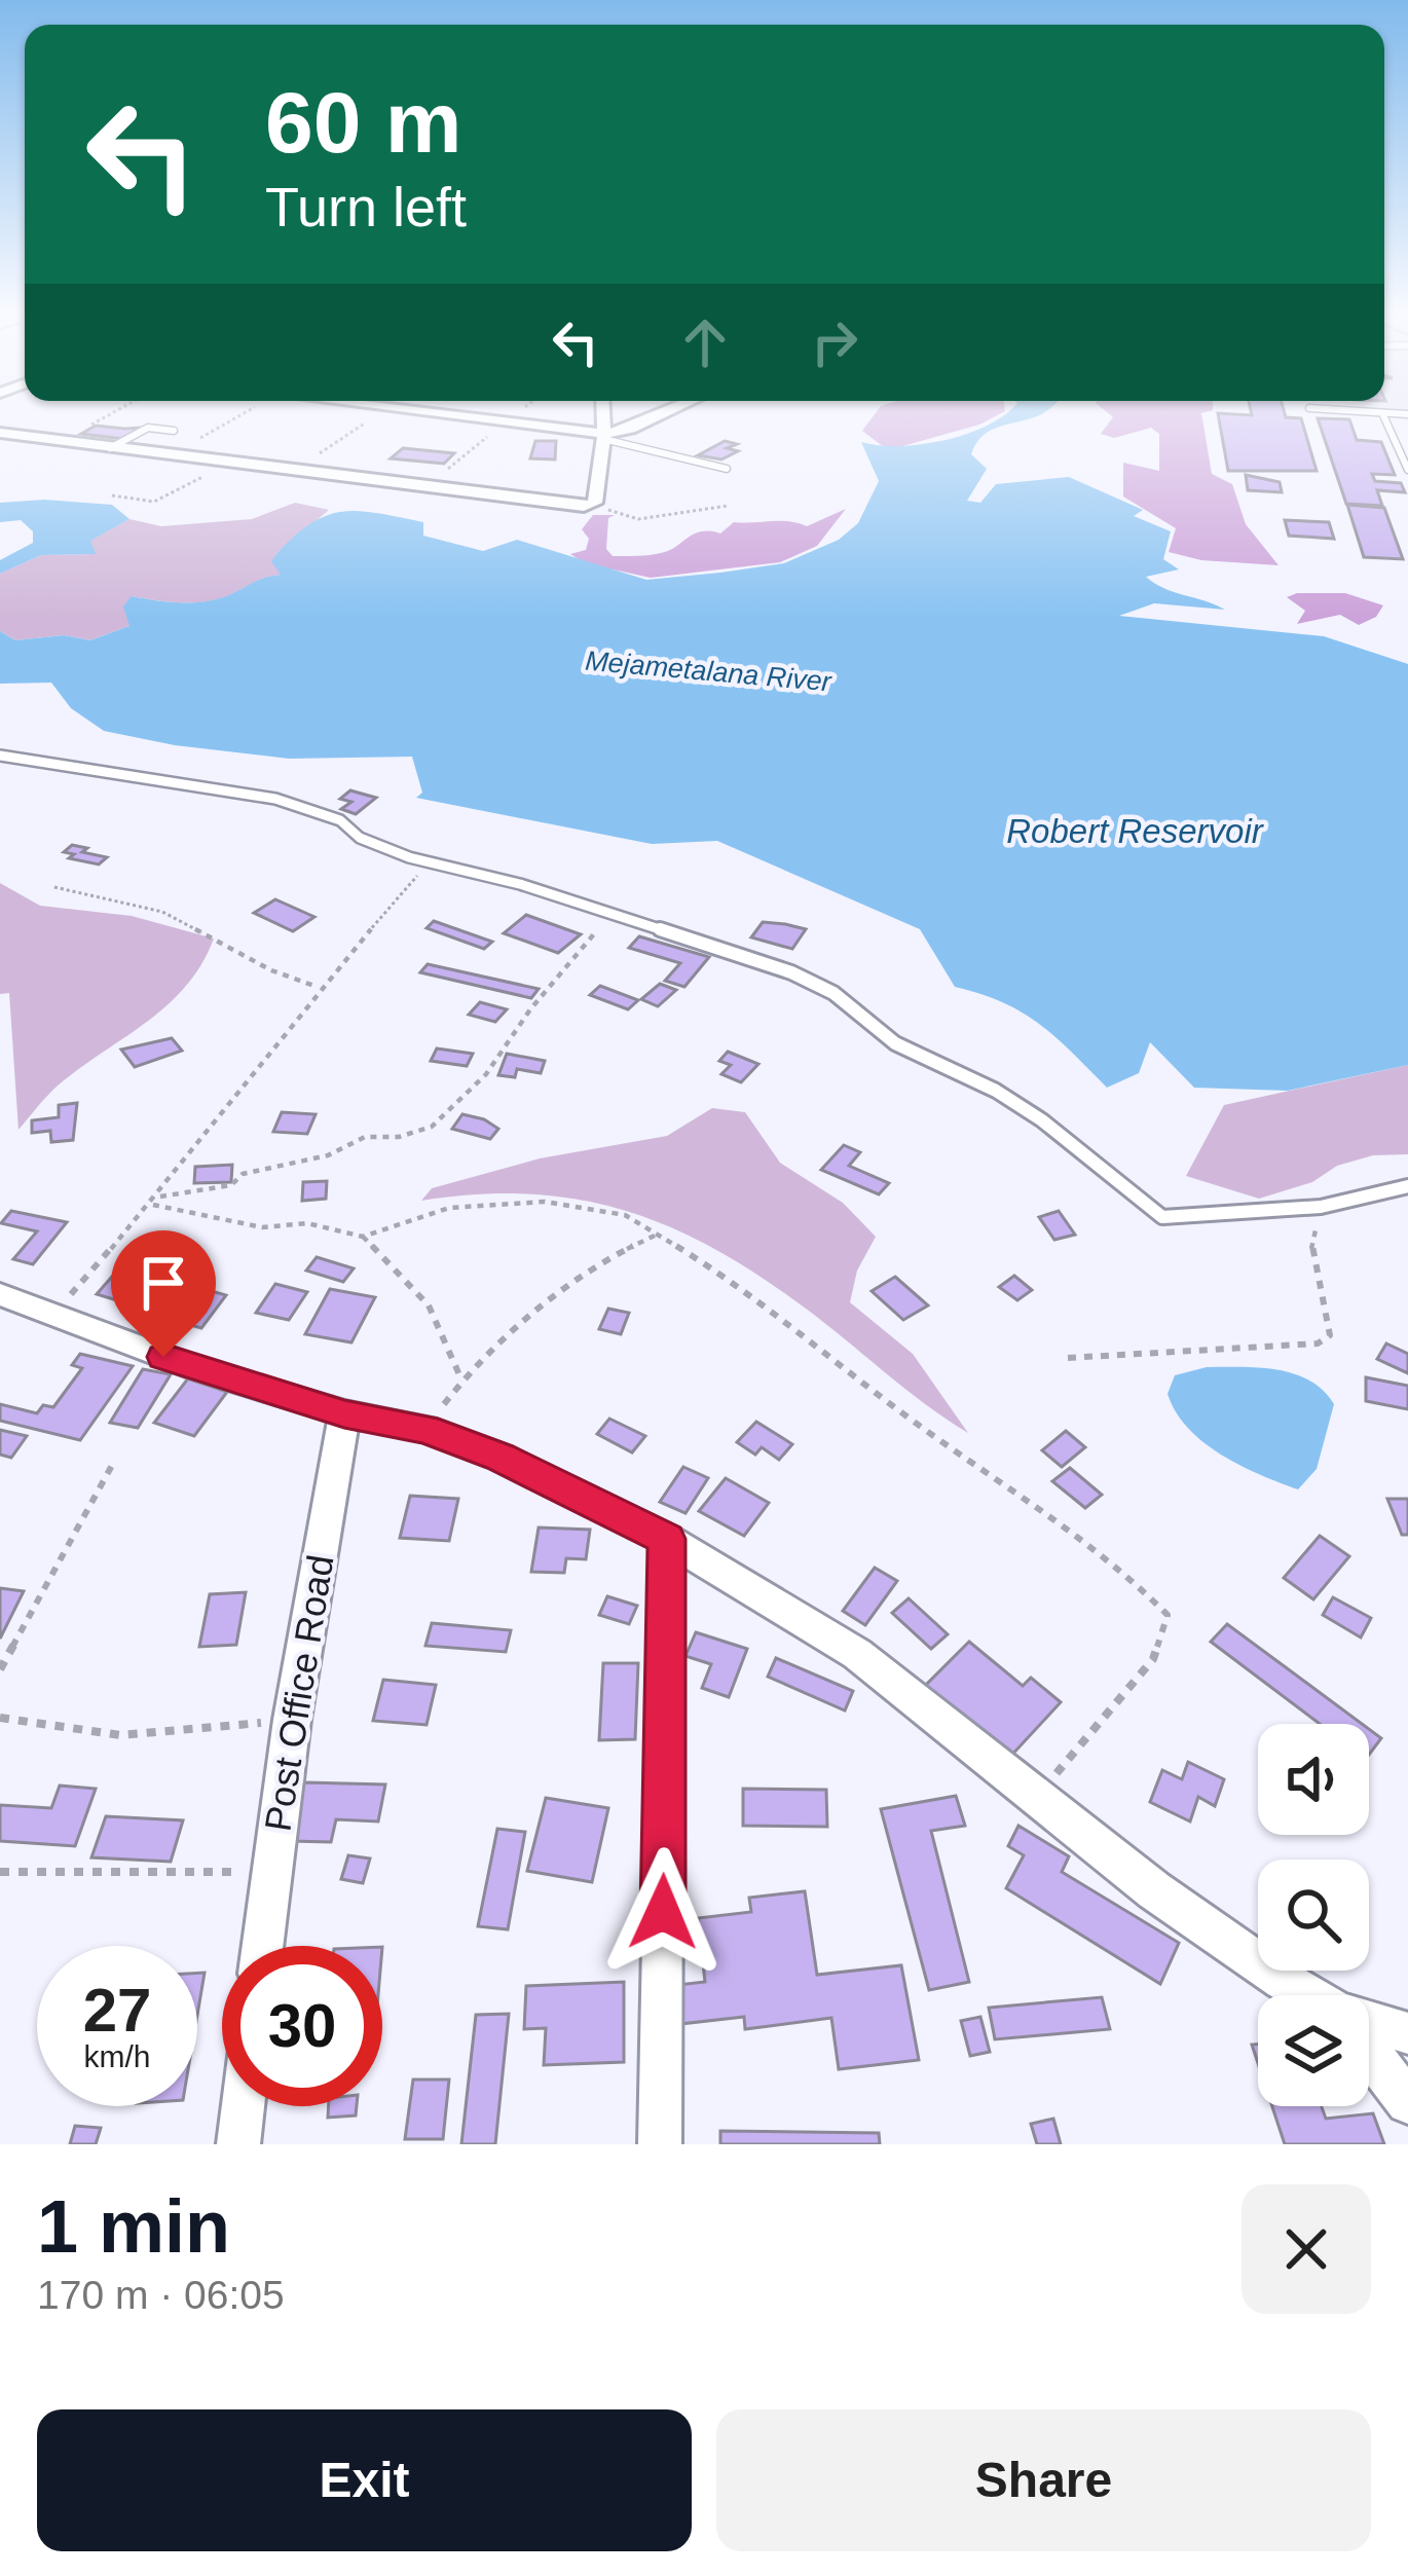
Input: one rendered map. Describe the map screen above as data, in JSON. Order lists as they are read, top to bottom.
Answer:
{
  "streets": {
    "street": ["Post Office Road"]
  },
  "water": ["Mejametalana River", "Robert Reservoir"],
  "page": {
    "turn": ["60 m", "Turn left"],
    "speed": "27 km/h",
    "limit": "30",
    "heading": ["1 min", "170 m · 06:05"],
    "buttons": ["Exit", "Share"]
  }
}
